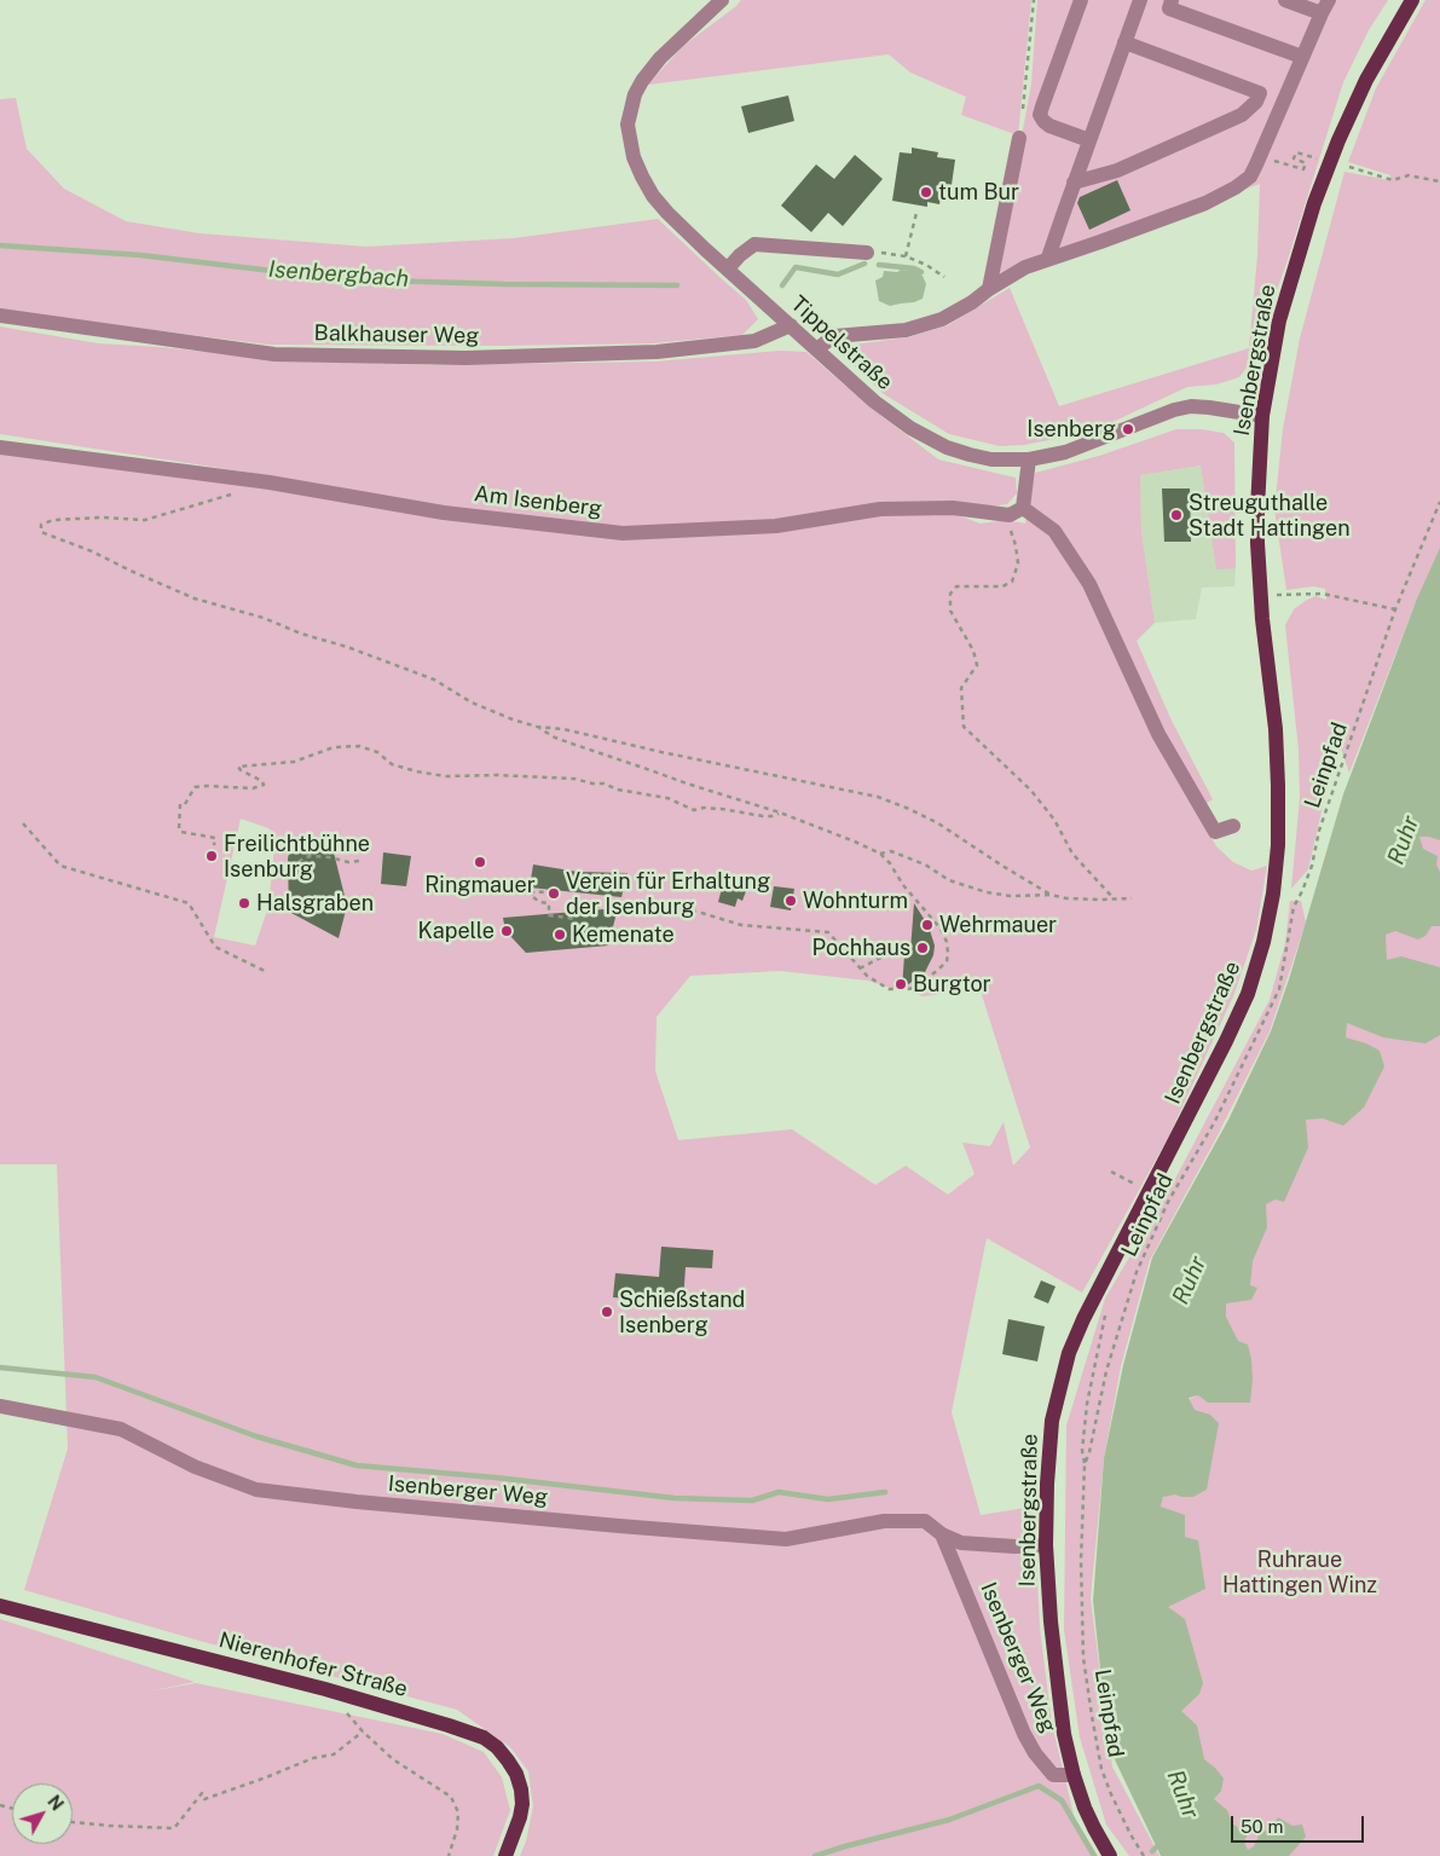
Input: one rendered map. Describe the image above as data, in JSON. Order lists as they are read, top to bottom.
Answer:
{
  "streets": {
    "main road": ["Isenbergstraße", "Nierenhofer Straße"],
    "street": [
      "Balkhauser Weg",
      "Tippelstraße",
      "Am Isenberg",
      "Isenberger Weg"
    ],
    "path": ["Leinpfad"]
  },
  "crossings": [
    ["Balkhauser Weg", "Tippelstraße"],
    ["Tippelstraße", "Isenbergstraße"],
    ["Isenbergstraße", "Isenberger Weg"]
  ],
  "water": ["Isenbergbach", "Ruhr"],
  "parks": ["Ruhraue Hattingen Winz"],
  "places": [
    "tum Bur",
    "Isenberg",
    "Streuguthalle Stadt Hattingen",
    "Freilichtbühne Isenburg",
    "Ringmauer",
    "Verein für Erhaltung der Isenburg",
    "Wohnturm",
    "Halsgraben",
    "Wehrmauer",
    "Kapelle",
    "Kemenate",
    "Pochhaus",
    "Burgtor",
    "Schießstand Isenberg"
  ],
  "scale_bar": "50 m",
  "north": "top right"
}
